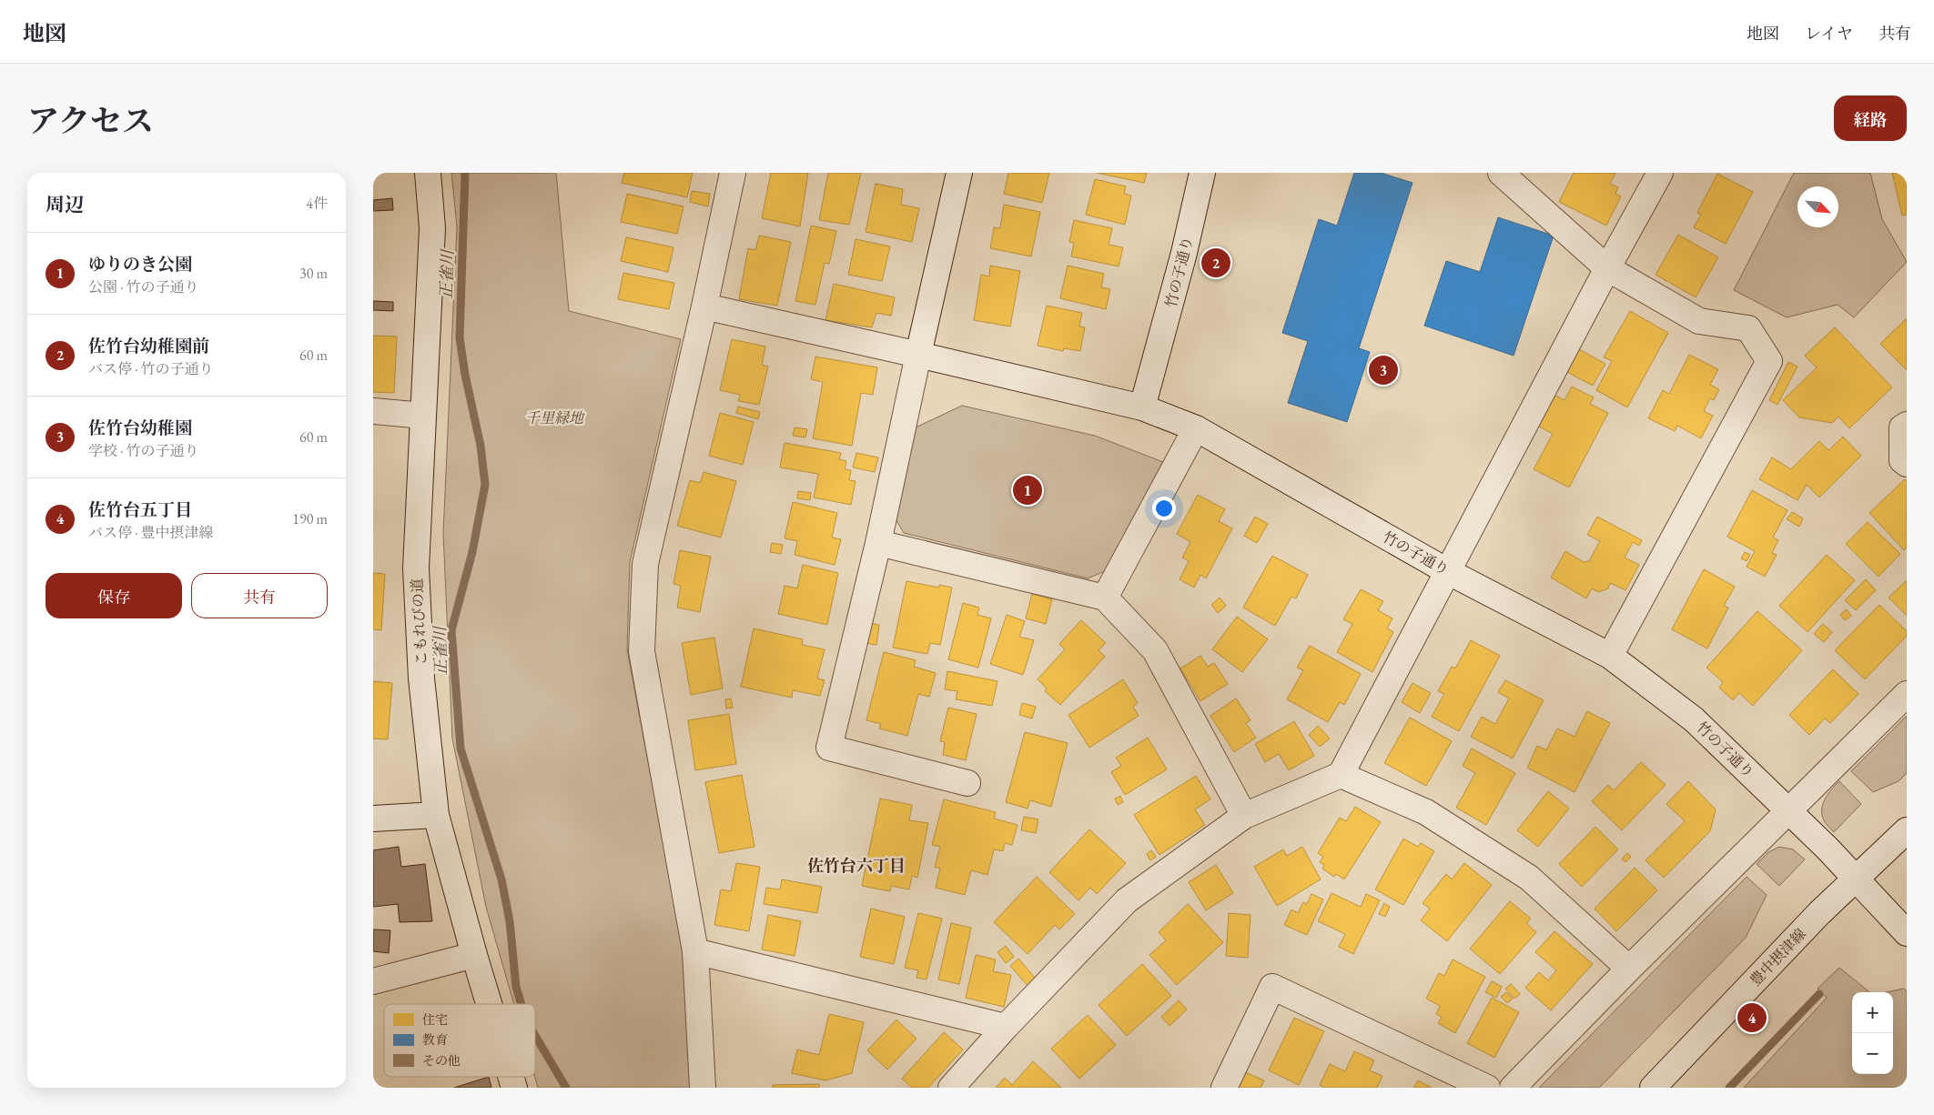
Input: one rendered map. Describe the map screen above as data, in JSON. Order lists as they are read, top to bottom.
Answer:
{
  "streets": {
    "street": ["竹の子通り", "こもれびの道", "豊中摂津線"]
  },
  "crossings": [
    ["竹の子通り", "豊中摂津線"]
  ],
  "districts": ["佐竹台六丁目"],
  "water": ["正雀川"],
  "parks": ["千里緑地"],
  "legend": ["住宅", "教育", "その他"],
  "north": "bottom right",
  "page": {
    "header": "地図",
    "nav": ["地図", "レイヤ", "共有"],
    "title": "アクセス",
    "buttons": [
      "経路",
      ["保存", "共有"]
    ],
    "heading": ["周辺", "4件"],
    "list": [
      {
        "mark": "1",
        "name": "ゆりのき公園",
        "note": "公園 · 竹の子通り",
        "value": "30 m"
      },
      {
        "mark": "2",
        "name": "佐竹台幼稚園前",
        "note": "バス停 · 竹の子通り",
        "value": "60 m"
      },
      {
        "mark": "3",
        "name": "佐竹台幼稚園",
        "note": "学校 · 竹の子通り",
        "value": "60 m"
      },
      {
        "mark": "4",
        "name": "佐竹台五丁目",
        "note": "バス停 · 豊中摂津線",
        "value": "190 m"
      }
    ],
    "pins": [
      "2",
      "3",
      "1",
      "4"
    ],
    "map_buttons": ["+", "−"]
  }
}
